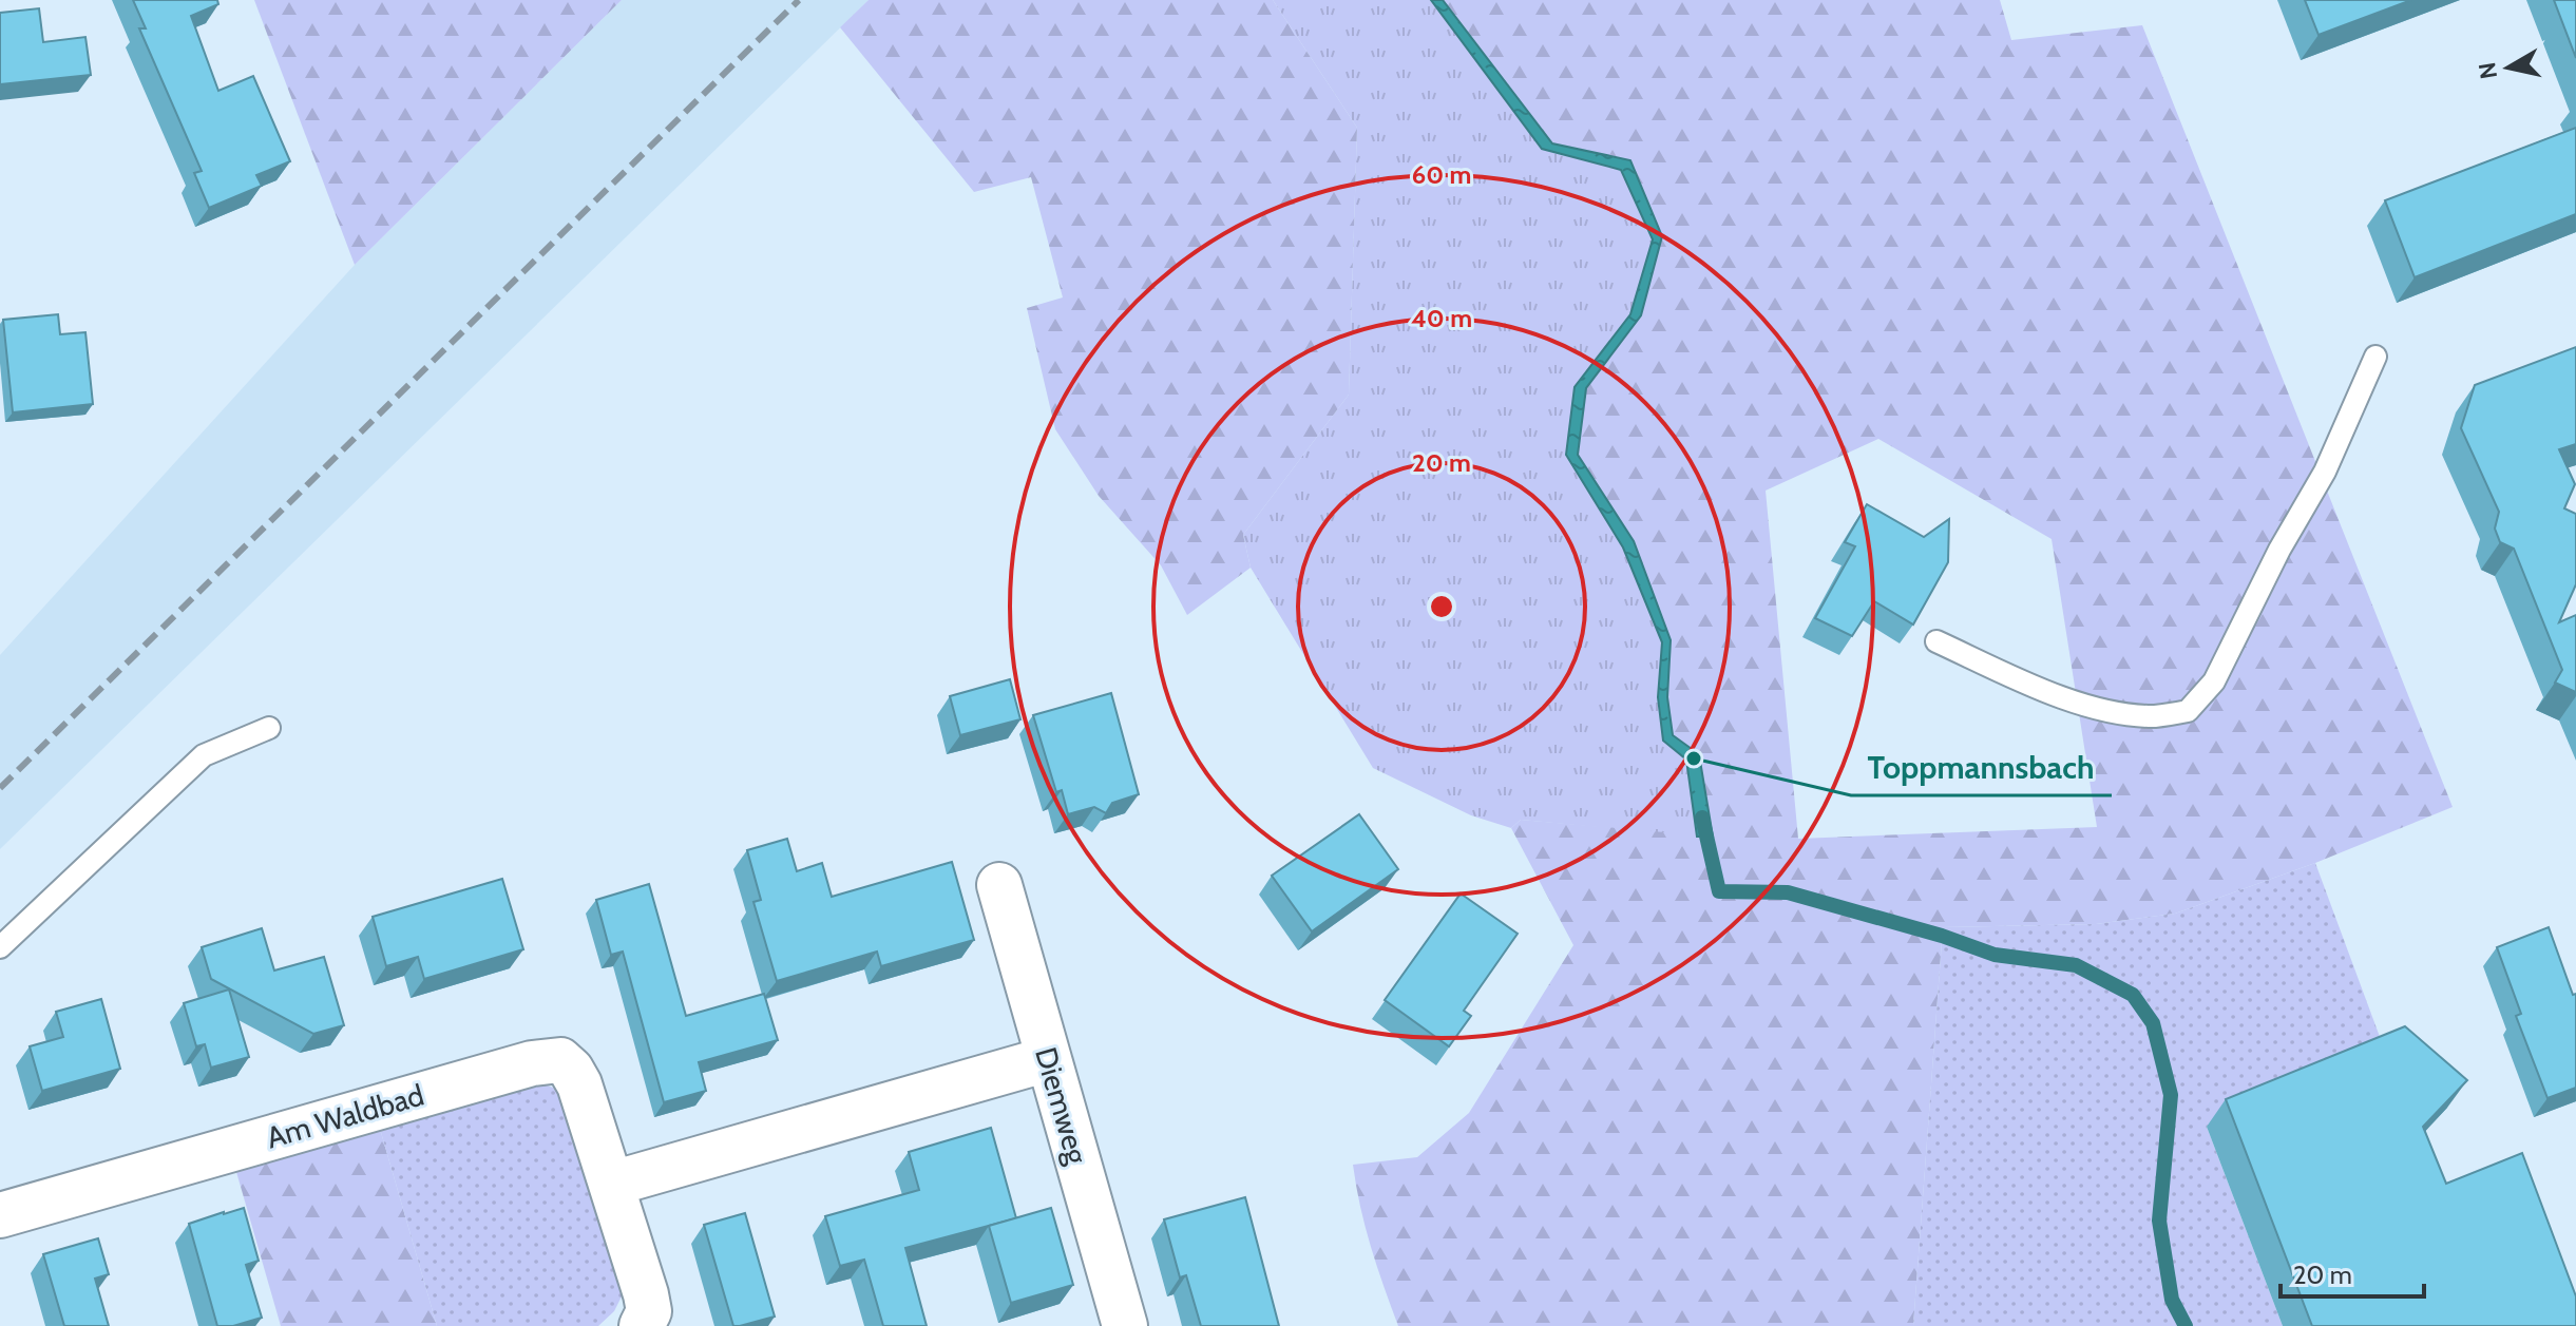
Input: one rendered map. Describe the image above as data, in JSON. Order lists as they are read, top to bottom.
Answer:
{
  "streets": {
    "street": ["Diemweg", "Am Waldbad"]
  },
  "places": ["Toppmannsbach"],
  "scale_bar": "20 m",
  "north": "left",
  "rings": ["60 m", "40 m", "20 m"]
}
